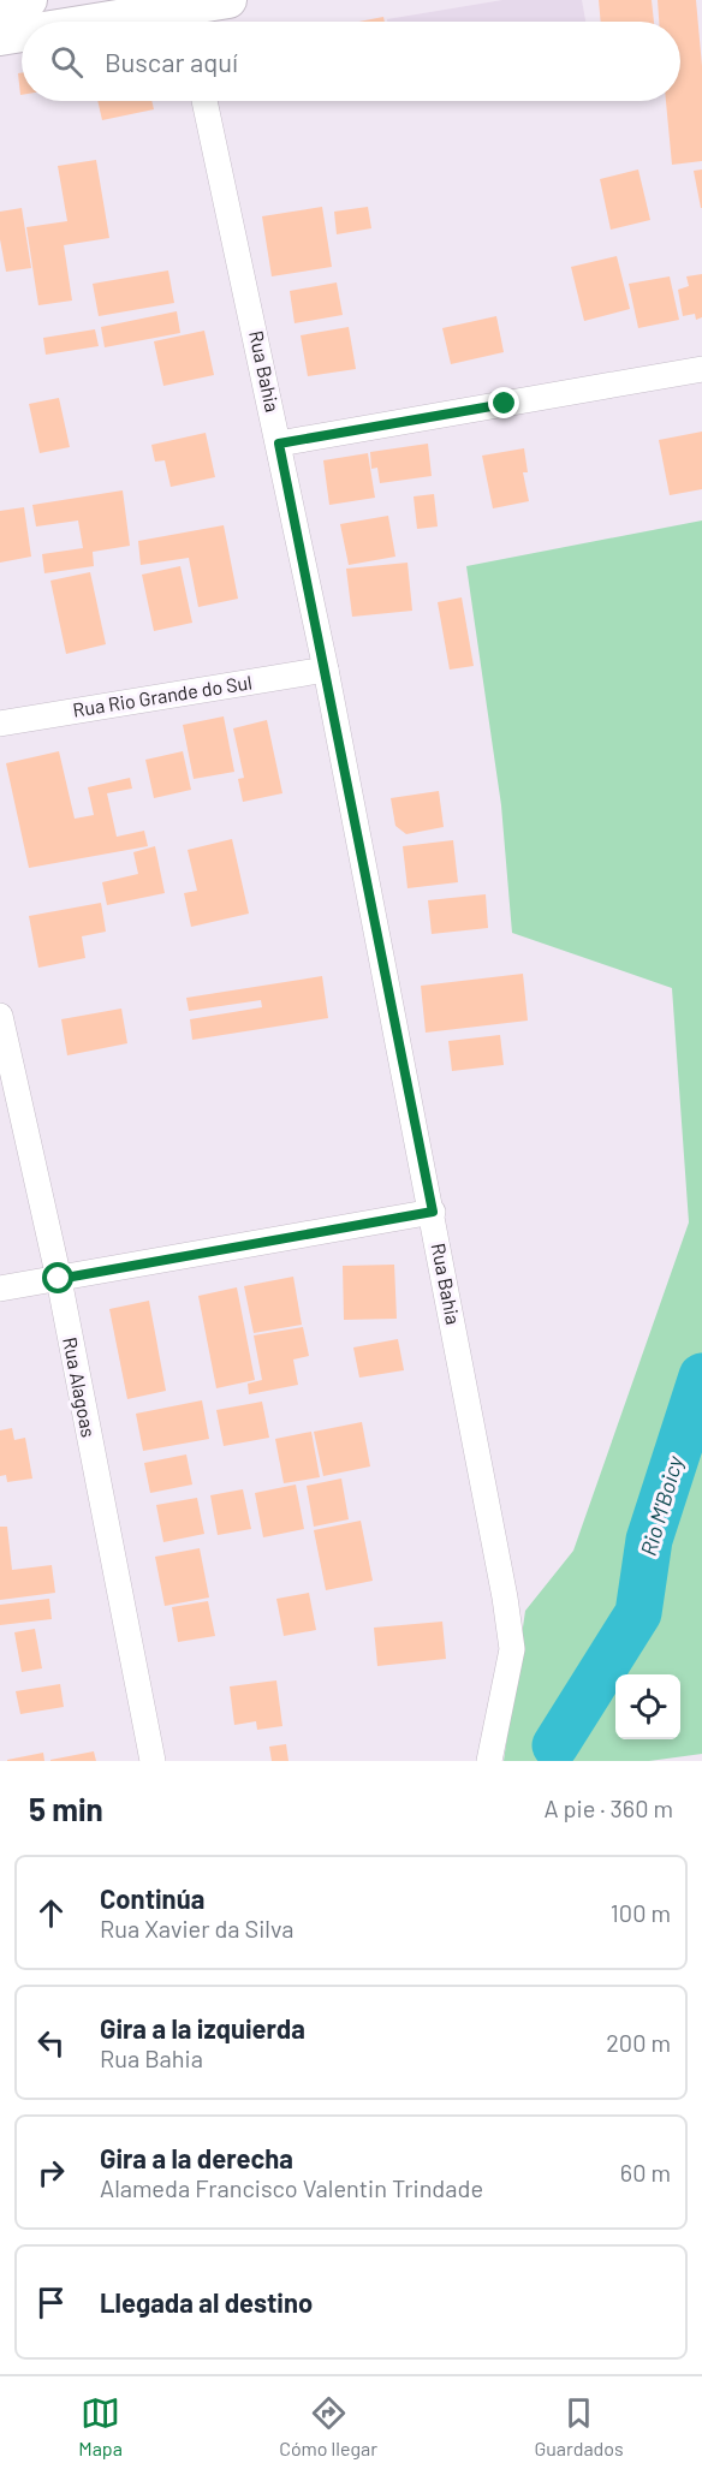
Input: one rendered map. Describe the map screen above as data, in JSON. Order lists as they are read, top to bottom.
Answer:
{
  "streets": {
    "street": ["Rua Bahia", "Rua Rio Grande do Sul", "Rua Alagoas"]
  },
  "crossings": [
    ["Rua Bahia", "Rua Rio Grande do Sul"]
  ],
  "water": ["Rio M'Boicy"],
  "page": {
    "search": "Buscar aquí",
    "heading": ["5 min", "A pie · 360 m"],
    "list": [
      ["Continúa", "Rua Xavier da Silva", "100 m"],
      ["Gira a la izquierda", "Rua Bahia", "200 m"],
      ["Gira a la derecha", "Alameda Francisco Valentin Trindade", "60 m"],
      "Llegada al destino"
    ],
    "nav": ["Mapa", "Cómo llegar", "Guardados"]
  }
}
